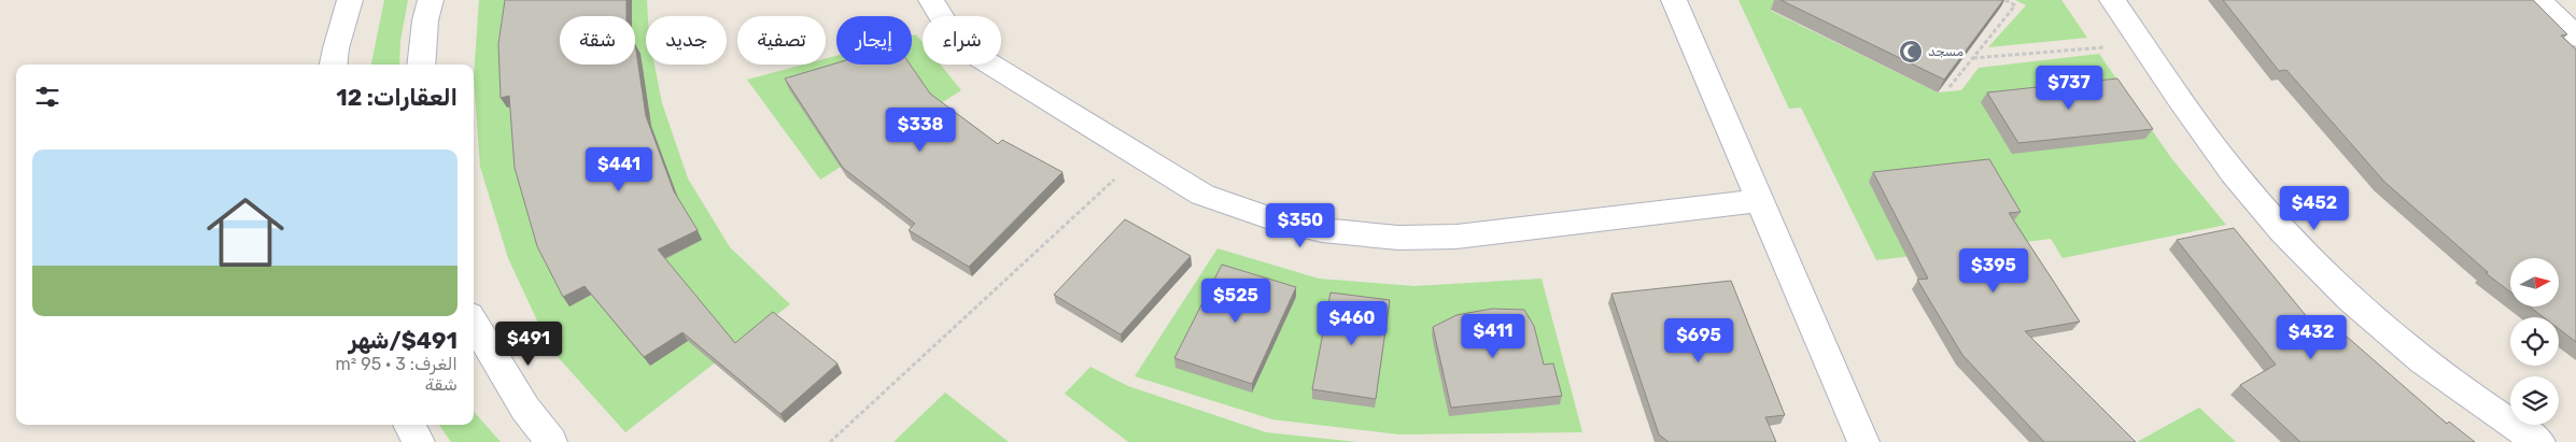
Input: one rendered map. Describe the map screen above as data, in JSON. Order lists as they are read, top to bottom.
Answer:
{
  "places": {
    "mosque": ["مسجد"]
  },
  "north": "right",
  "page": {
    "chip": [
      "شراء",
      "إيجار",
      "تصفية",
      "جديد",
      "شقة"
    ],
    "heading": "العقارات: 12",
    "price": [
      "$737",
      "$338",
      "$441",
      "$452",
      "$350",
      "$395",
      "$525",
      "$460",
      "$411",
      "$432",
      "$695",
      "$491"
    ],
    "list": [
      {
        "name": "$491/شهر",
        "note": "الغرف: 3 · 95 m² · شقة"
      }
    ]
  }
}
